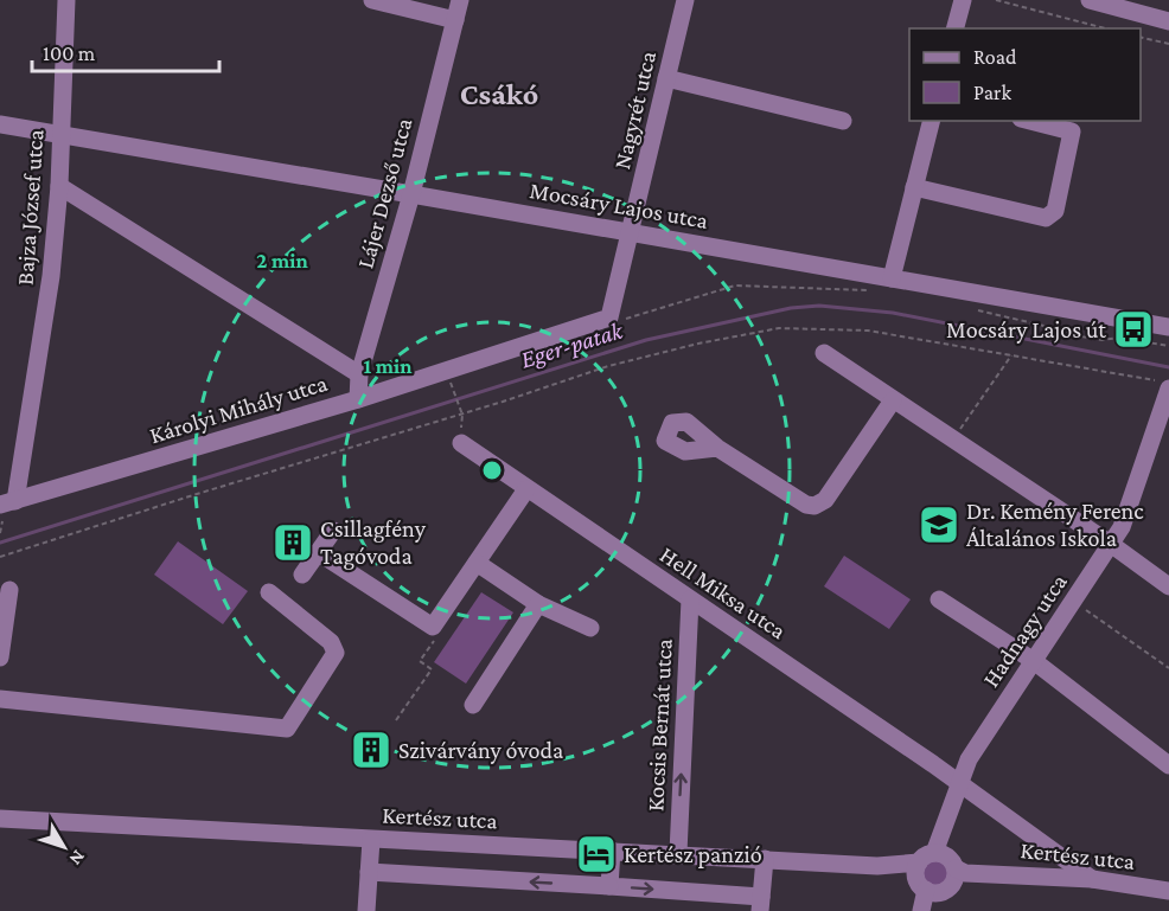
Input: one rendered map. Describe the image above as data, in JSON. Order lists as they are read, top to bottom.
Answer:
{
  "streets": {
    "street": [
      "Nagyrét utca",
      "Lájer Dezső utca",
      "Mocsáry Lajos utca",
      "Bajza József utca",
      "Károlyi Mihály utca",
      "Hell Miksa utca",
      "Hadnagy utca",
      "Kocsis Bernát utca",
      "Kertész utca"
    ]
  },
  "crossings": [
    ["Nagyrét utca", "Mocsáry Lajos utca"],
    ["Lájer Dezső utca", "Mocsáry Lajos utca"],
    ["Lájer Dezső utca", "Károlyi Mihály utca"],
    ["Mocsáry Lajos utca", "Bajza József utca"],
    ["Bajza József utca", "Károlyi Mihály utca"],
    ["Hell Miksa utca", "Hadnagy utca"],
    ["Hell Miksa utca", "Kocsis Bernát utca"],
    ["Hell Miksa utca", "Kertész utca"],
    ["Hadnagy utca", "Kertész utca"],
    ["Kocsis Bernát utca", "Kertész utca"]
  ],
  "one_way": ["Kocsis Bernát utca"],
  "districts": ["Csákó"],
  "water": ["Eger-patak"],
  "places": {
    "bus stop": ["Mocsáry Lajos út"],
    "school or university": ["Dr. Kemény Ferenc Általános Iskola"],
    "building": ["Csillagfény Tagóvoda", "Szivárvány óvoda"],
    "hotel": ["Kertész panzió"]
  },
  "legend": ["Road", "Park"],
  "scale_bar": "100 m",
  "north": "bottom right",
  "rings": ["2 min", "1 min"]
}
